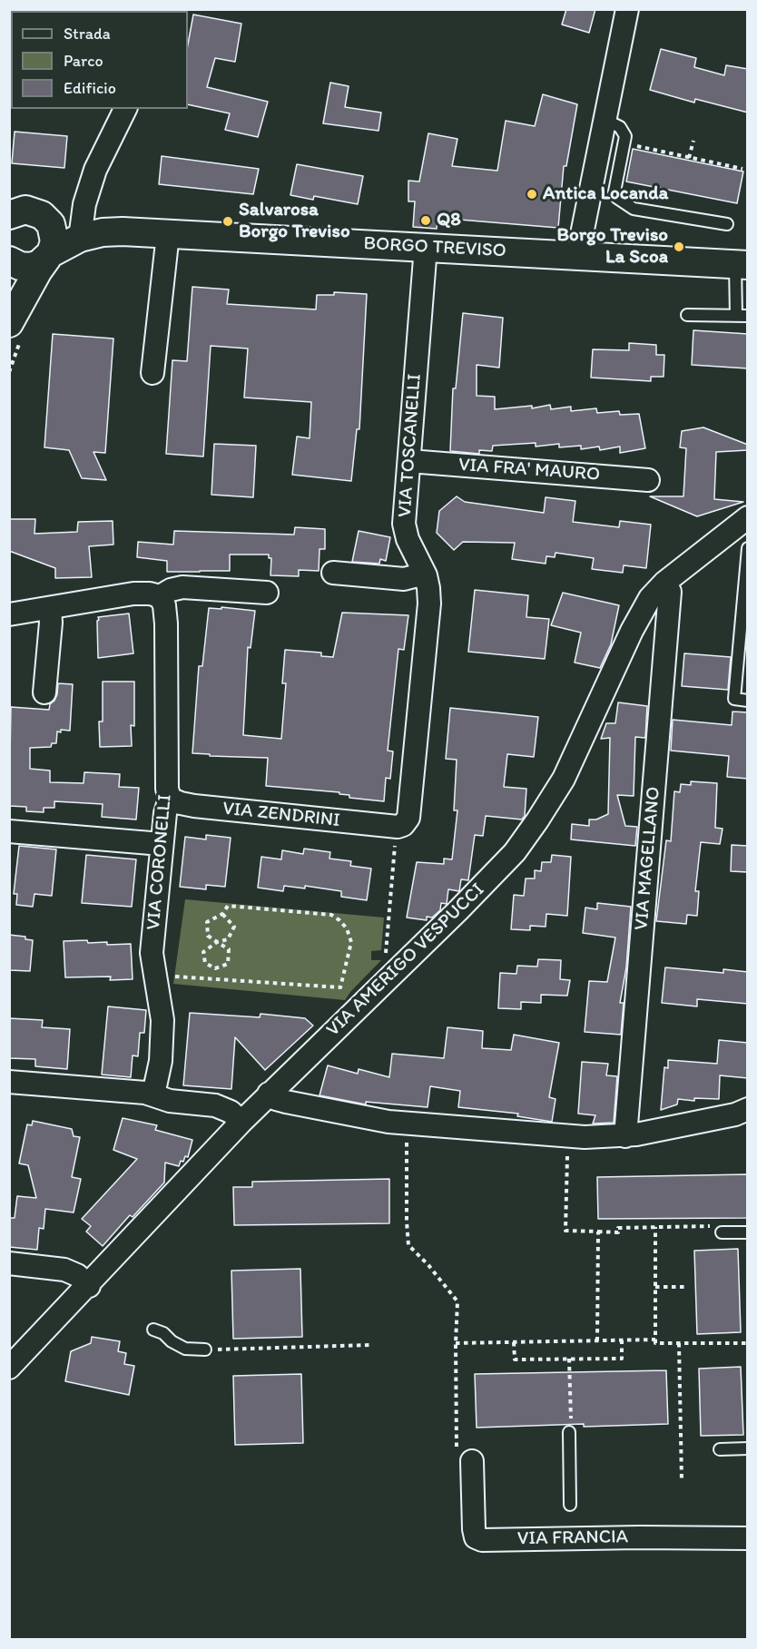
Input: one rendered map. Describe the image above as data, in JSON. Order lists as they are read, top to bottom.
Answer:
{
  "streets": {
    "street": [
      "BORGO TREVISO",
      "VIA TOSCANELLI",
      "VIA FRA' MAURO",
      "VIA ZENDRINI",
      "VIA MAGELLANO",
      "VIA CORONELLI",
      "VIA AMERIGO VESPUCCI",
      "VIA FRANCIA"
    ]
  },
  "crossings": [
    ["BORGO TREVISO", "VIA TOSCANELLI"],
    ["VIA TOSCANELLI", "VIA FRA' MAURO"],
    ["VIA TOSCANELLI", "VIA ZENDRINI"],
    ["VIA ZENDRINI", "VIA CORONELLI"],
    ["VIA MAGELLANO", "VIA AMERIGO VESPUCCI"]
  ],
  "places": [
    "Antica Locanda",
    "Q8",
    "Salvarosa Borgo Treviso",
    "Borgo Treviso La Scoa"
  ],
  "legend": ["Strada", "Parco", "Edificio"]
}
